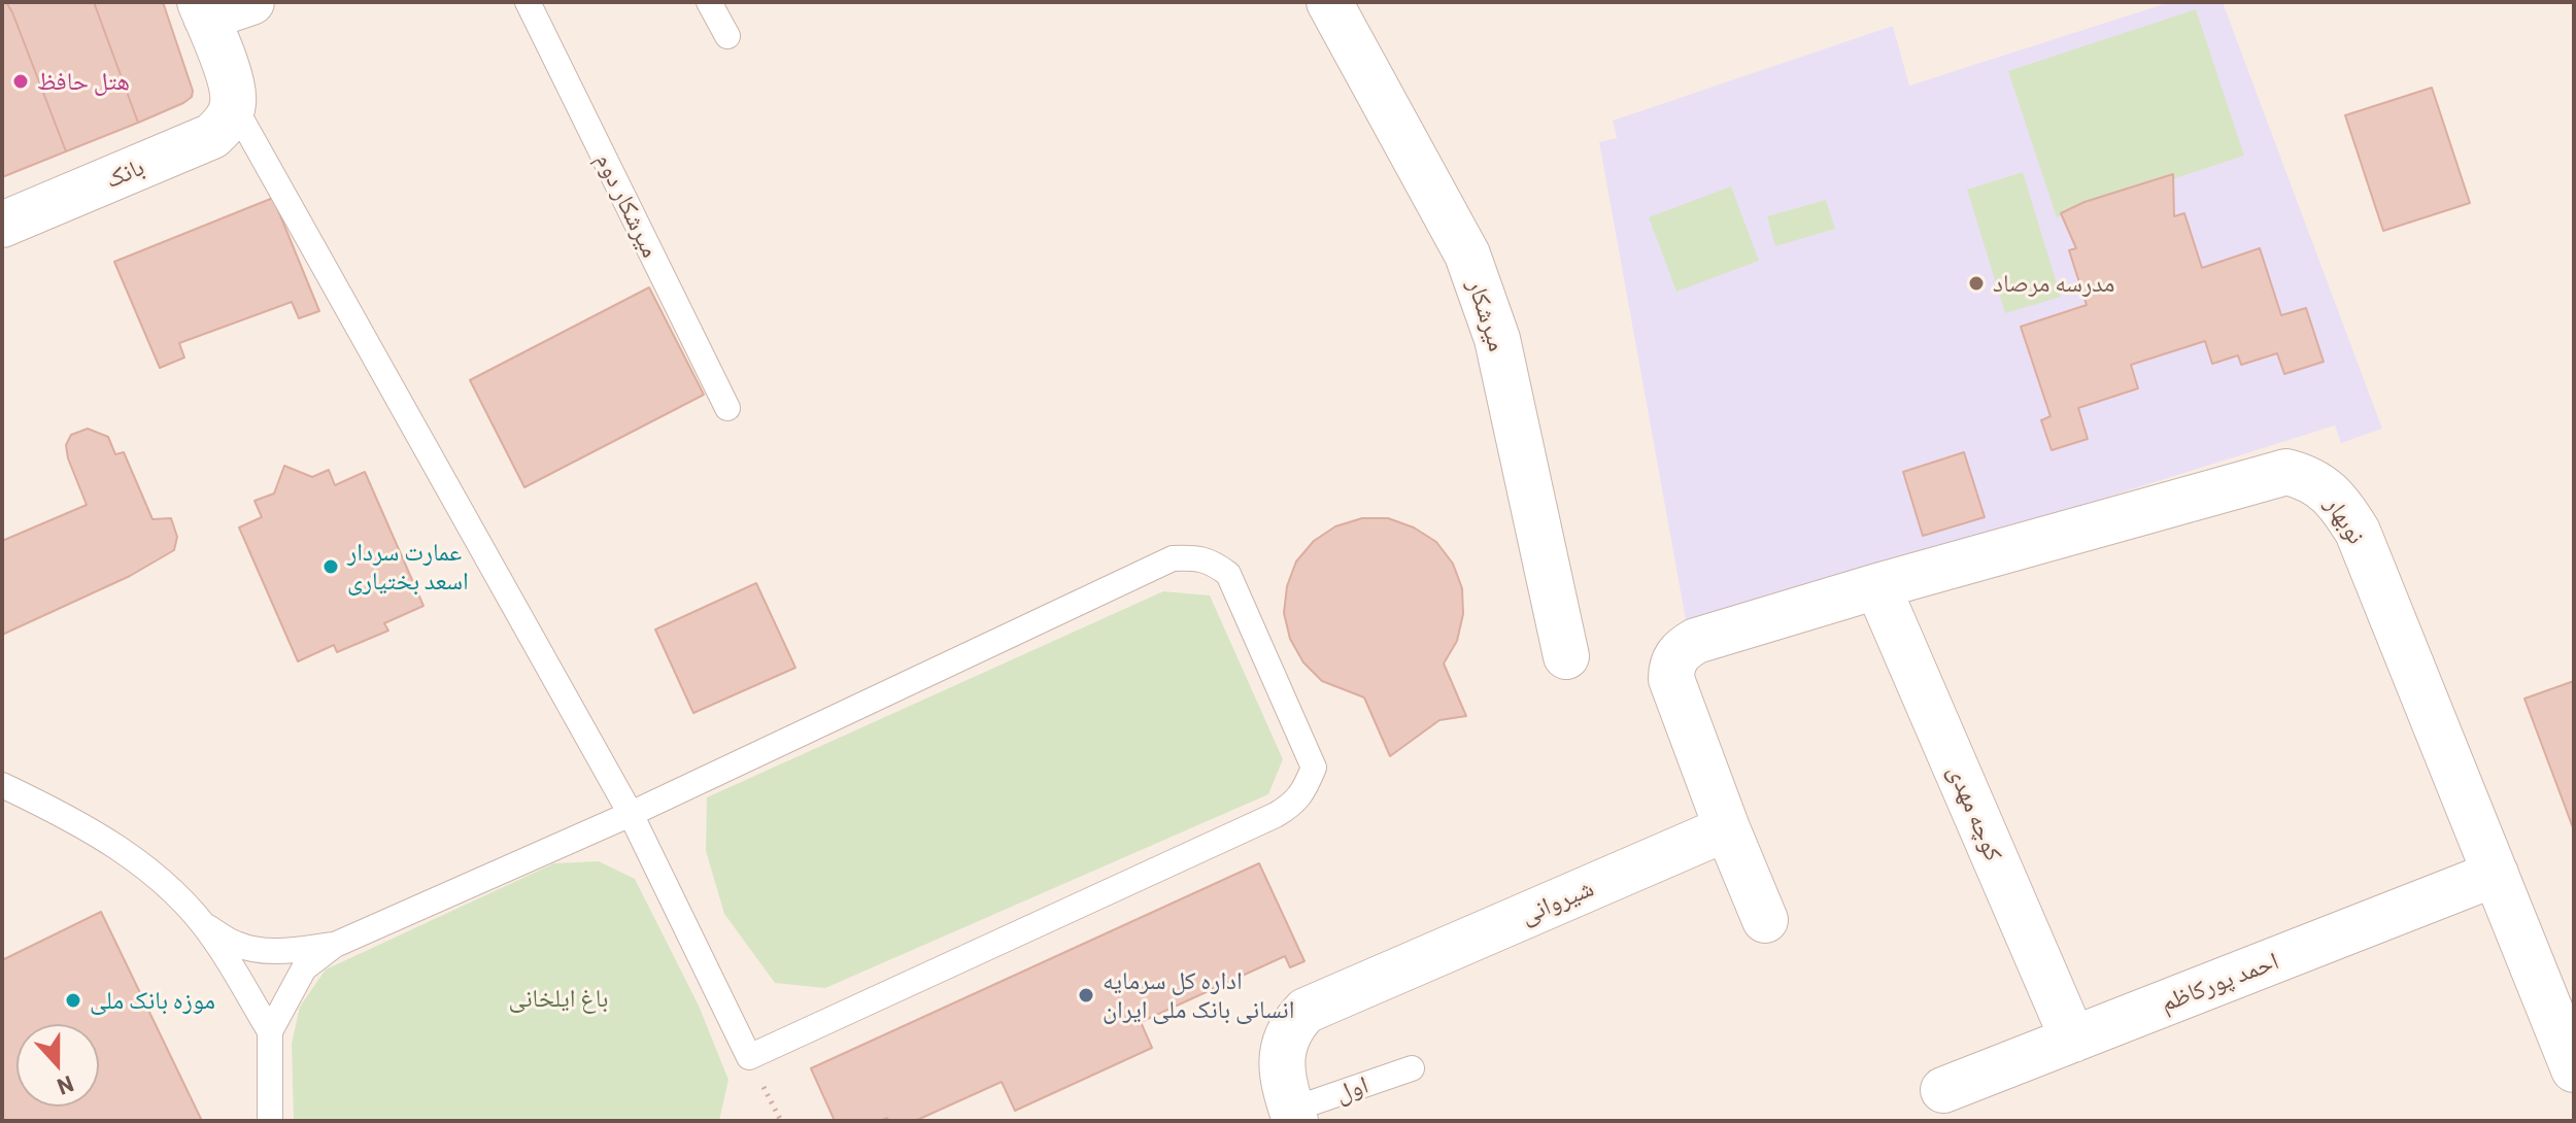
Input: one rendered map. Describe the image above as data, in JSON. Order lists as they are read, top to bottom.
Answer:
{
  "streets": {
    "street": [
      "بانک",
      "میرشکار",
      "نوبهار",
      "کوچه مهدی",
      "شیروانی",
      "احمد پورکاظم"
    ],
    "lane": ["میرشکار دوم", "اول"]
  },
  "crossings": [
    ["نوبهار", "کوچه مهدی"],
    ["نوبهار", "شیروانی"],
    ["نوبهار", "احمد پورکاظم"],
    ["کوچه مهدی", "احمد پورکاظم"],
    ["شیروانی", "اول"]
  ],
  "parks": ["باغ ایلخانی"],
  "places": [
    "هتل حافظ",
    "مدرسه مرصاد",
    "عمارت سردار اسعد بختیاری",
    "اداره کل سرمایه انسانی بانک ملی ایران",
    "موزه بانک ملی"
  ],
  "north": "bottom"
}
